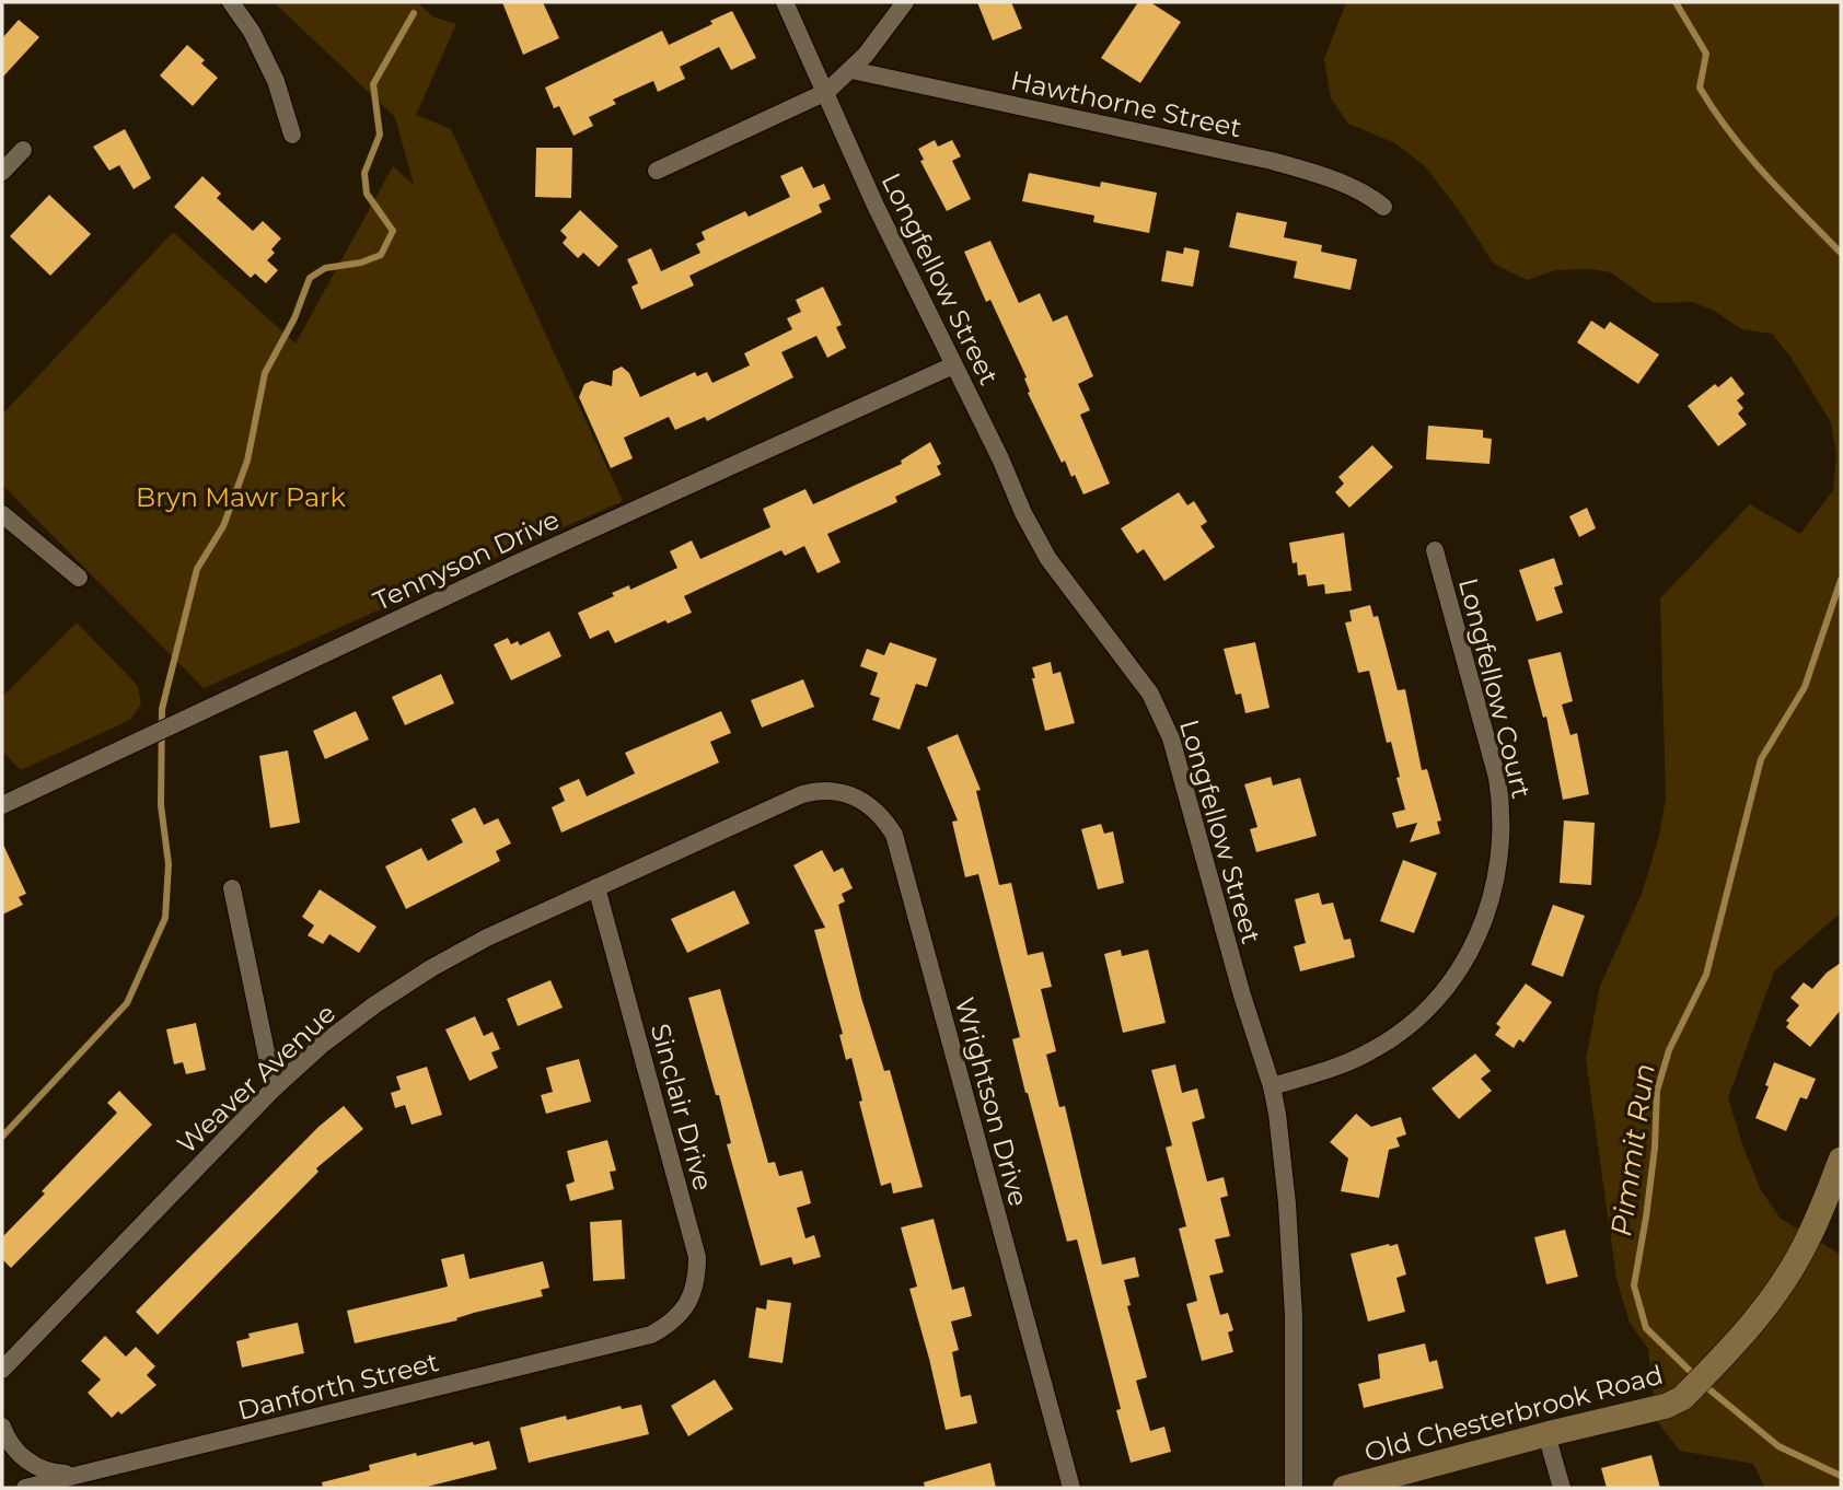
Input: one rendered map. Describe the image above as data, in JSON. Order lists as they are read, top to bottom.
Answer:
{
  "streets": {
    "street": [
      "Hawthorne Street",
      "Longfellow Street",
      "Tennyson Drive",
      "Longfellow Court",
      "Weaver Avenue",
      "Wrightson Drive",
      "Sinclair Drive",
      "Danforth Street",
      "Old Chesterbrook Road"
    ]
  },
  "crossings": [
    ["Longfellow Street", "Tennyson Drive"],
    ["Longfellow Street", "Longfellow Court"],
    ["Weaver Avenue", "Wrightson Drive"],
    ["Weaver Avenue", "Sinclair Drive"],
    ["Sinclair Drive", "Danforth Street"]
  ],
  "water": ["Pimmit Run"],
  "parks": ["Bryn Mawr Park"]
}
